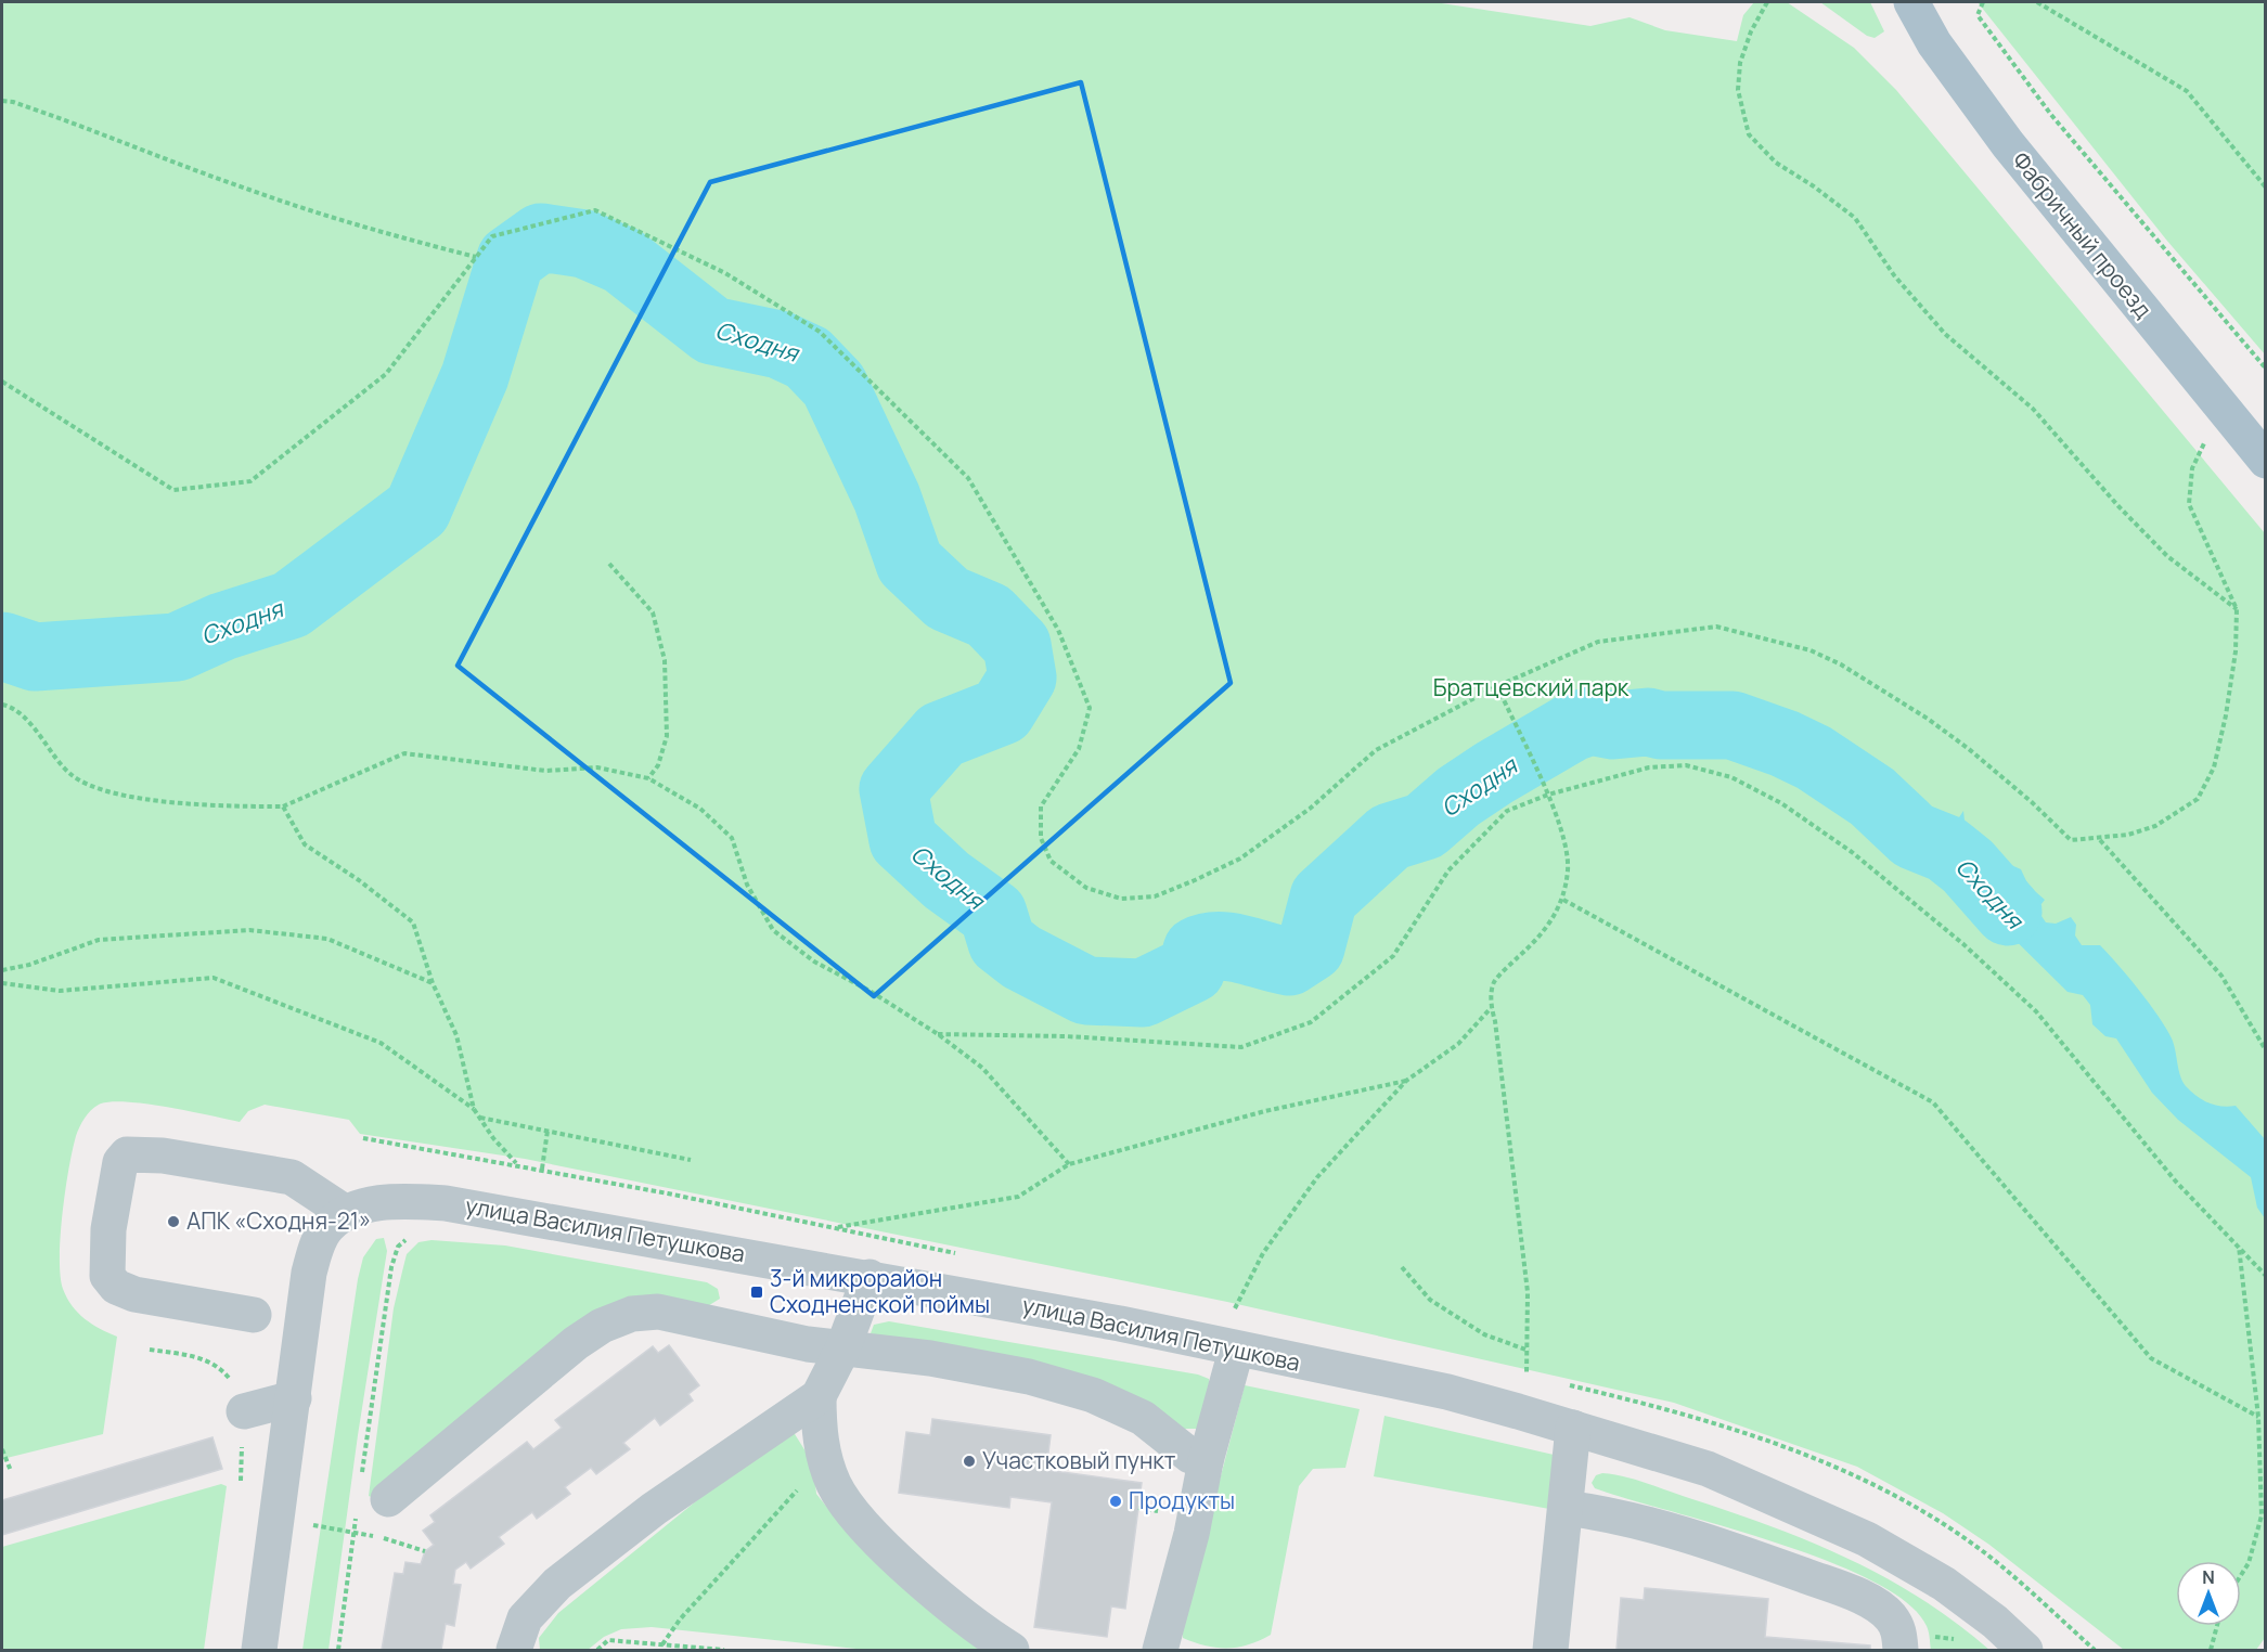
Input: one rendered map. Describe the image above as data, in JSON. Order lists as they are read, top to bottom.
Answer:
{
  "streets": {
    "main road": ["Фабричный проезд"],
    "street": ["улица Василия Петушкова"]
  },
  "water": ["Сходня"],
  "parks": ["Братцевский парк"],
  "places": {
    "other": ["АПК «Сходня-21»", "Участковый пункт", "Продукты"],
    "transit": ["3-й микрорайон Сходненской поймы"]
  },
  "north": "top"
}
